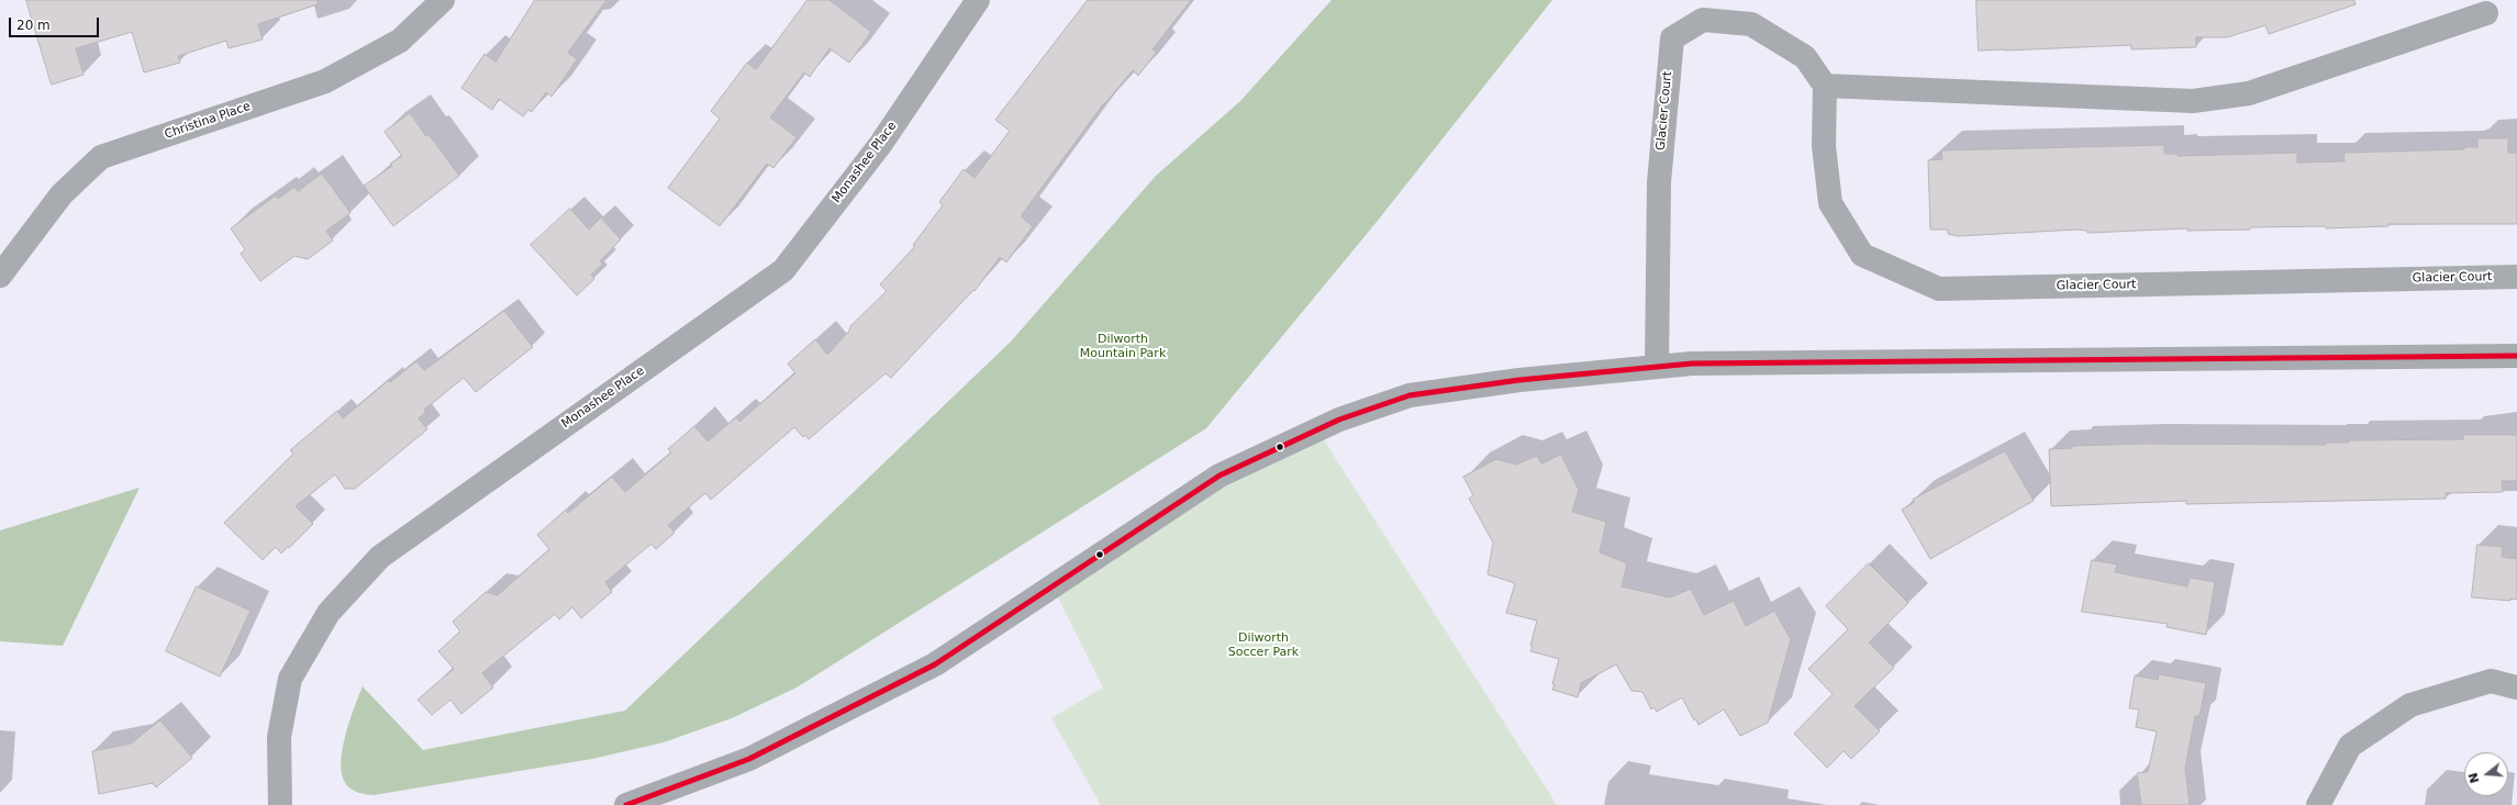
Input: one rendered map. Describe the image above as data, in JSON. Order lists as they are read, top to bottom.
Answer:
{
  "streets": {
    "street": ["Glacier Court", "Christina Place", "Monashee Place"]
  },
  "parks": ["Dilworth Mountain Park", "Dilworth Soccer Park"],
  "scale_bar": "20 m",
  "north": "left"
}
